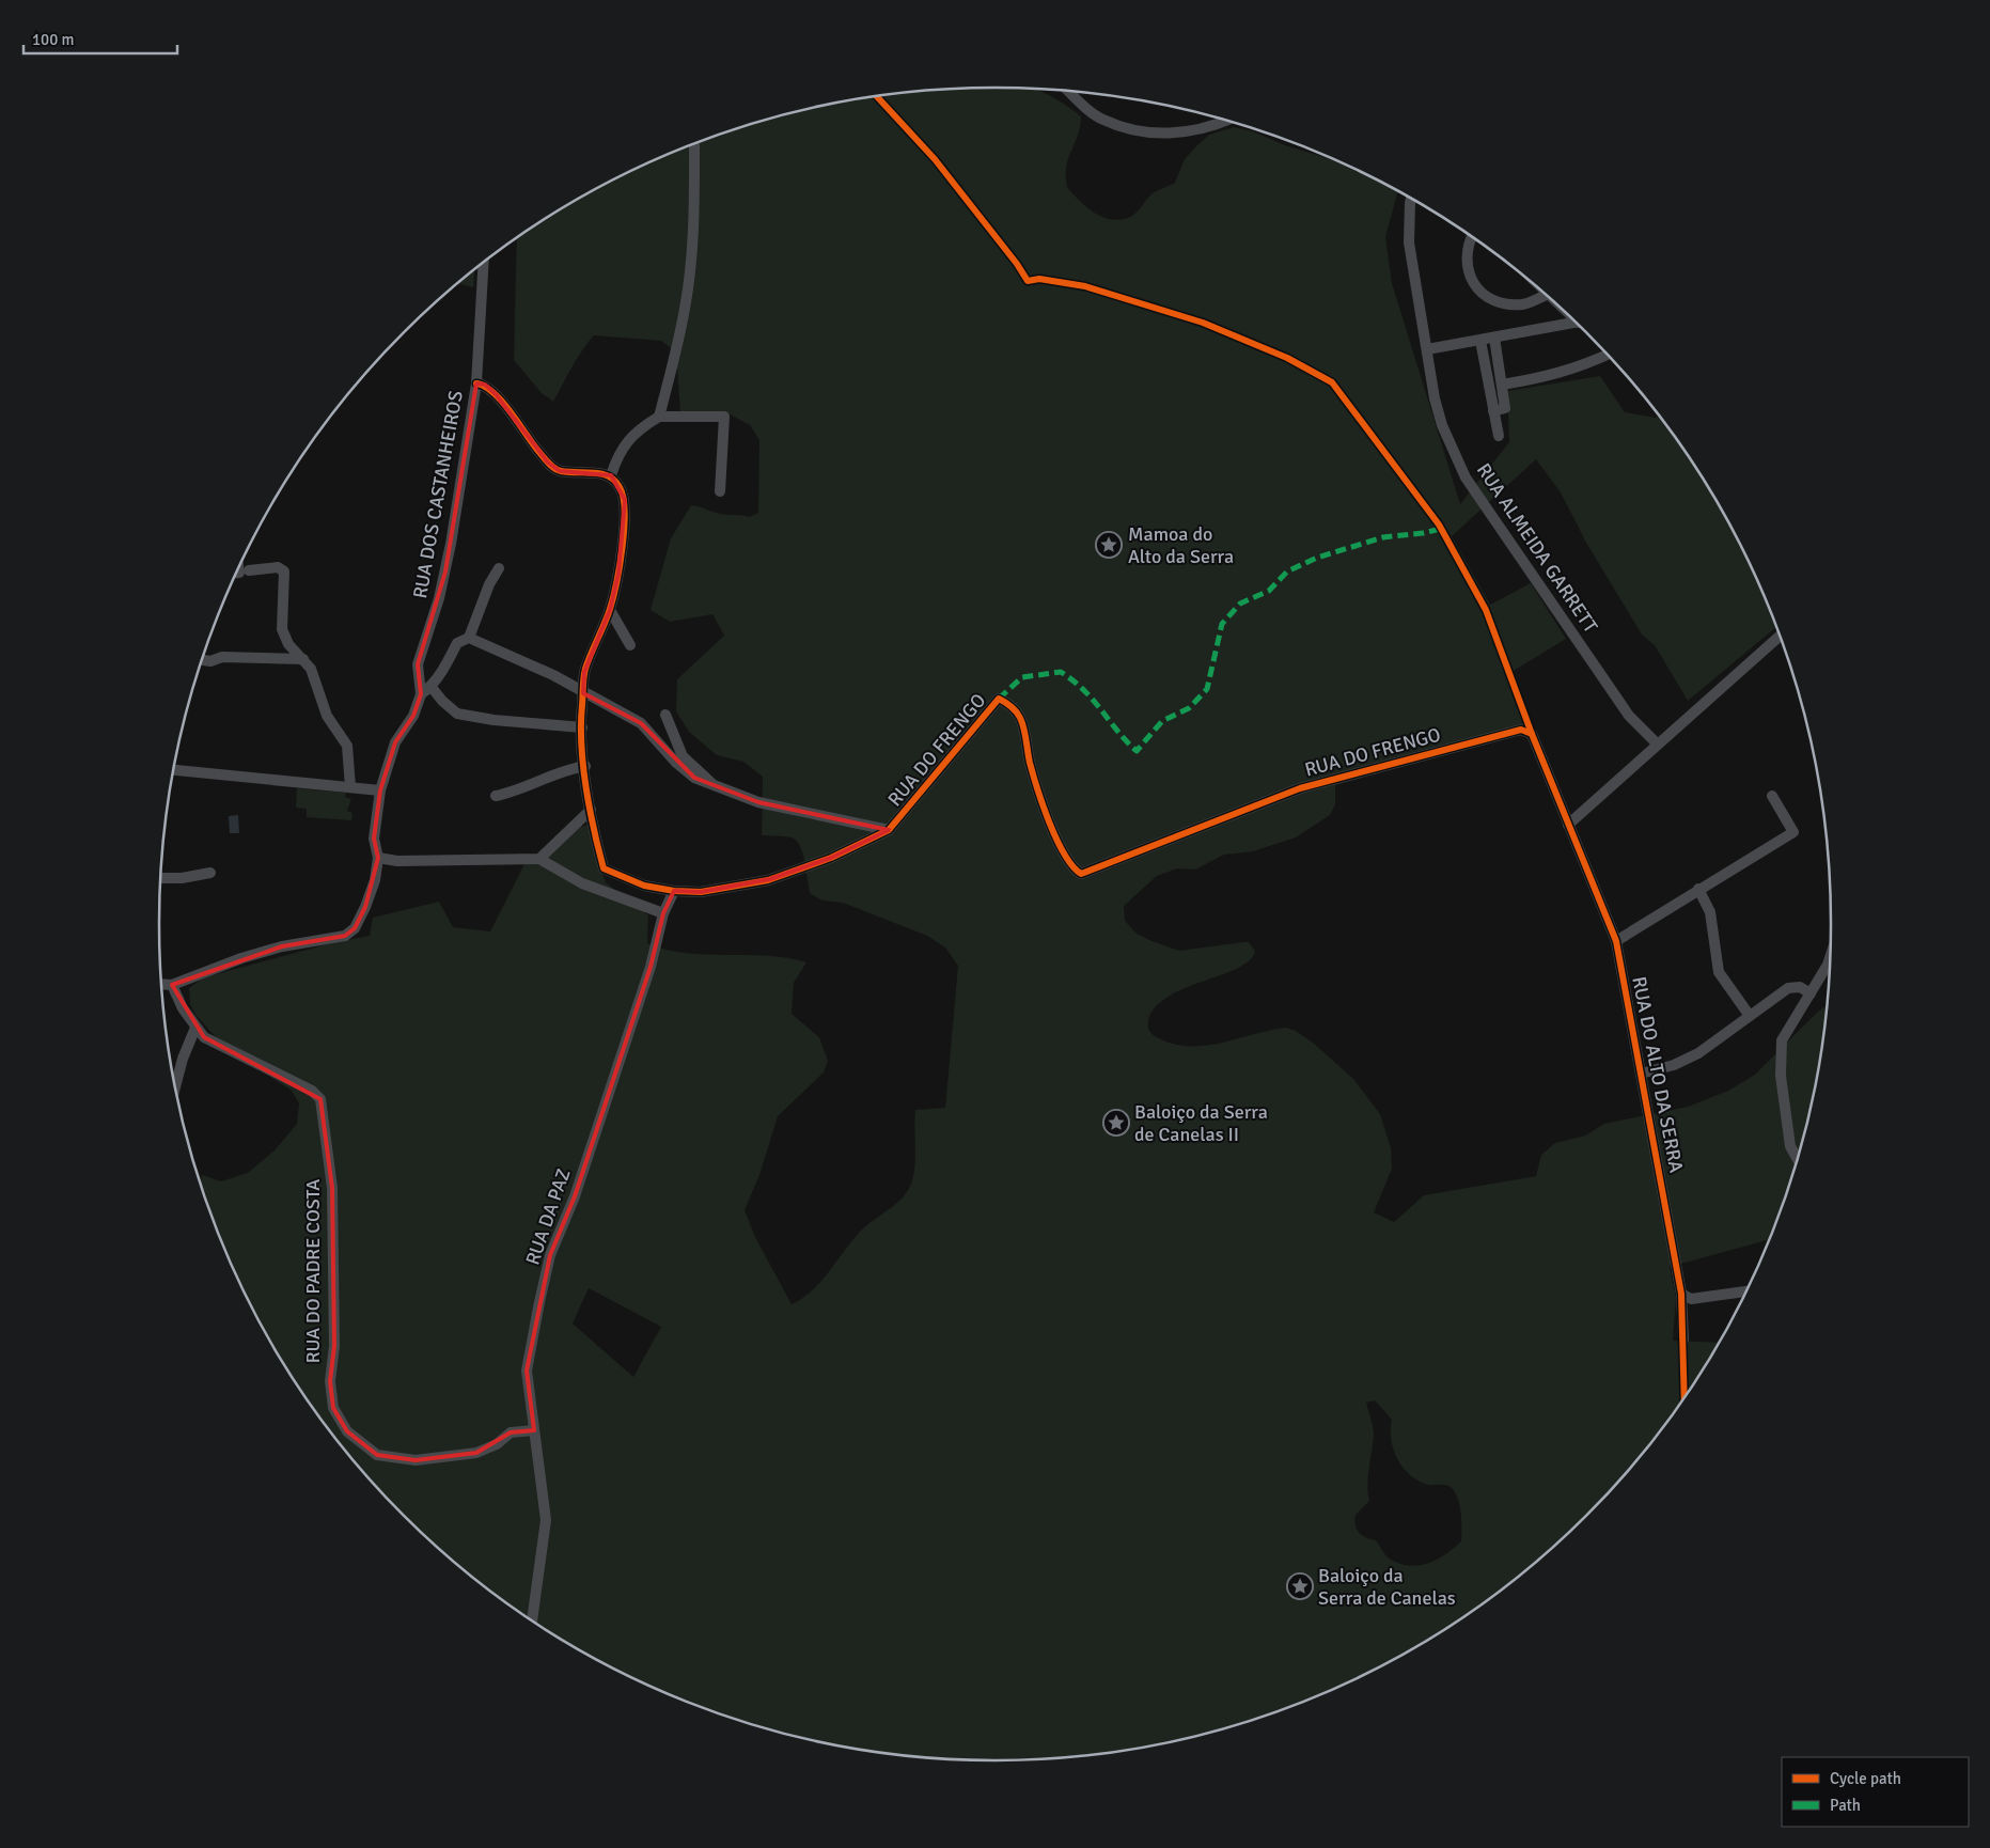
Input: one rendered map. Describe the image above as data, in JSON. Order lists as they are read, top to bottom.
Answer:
{
  "streets": {
    "street": [
      "RUA DOS CASTANHEIROS",
      "RUA ALMEIDA GARRETT",
      "RUA DO FRENGO",
      "RUA DO ALTO DA SERRA",
      "RUA DA PAZ",
      "RUA DO PADRE COSTA"
    ]
  },
  "crossings": [
    ["RUA DOS CASTANHEIROS", "RUA DO PADRE COSTA"],
    ["RUA DO FRENGO", "RUA DO ALTO DA SERRA"],
    ["RUA DO FRENGO", "RUA DA PAZ"],
    ["RUA DA PAZ", "RUA DO PADRE COSTA"]
  ],
  "places": {
    "place": ["Mamoa do Alto da Serra", "Baloiço da Serra de Canelas II", "Baloiço da Serra de Canelas"]
  },
  "legend": ["Cycle path", "Path"],
  "scale_bar": "100 m"
}
